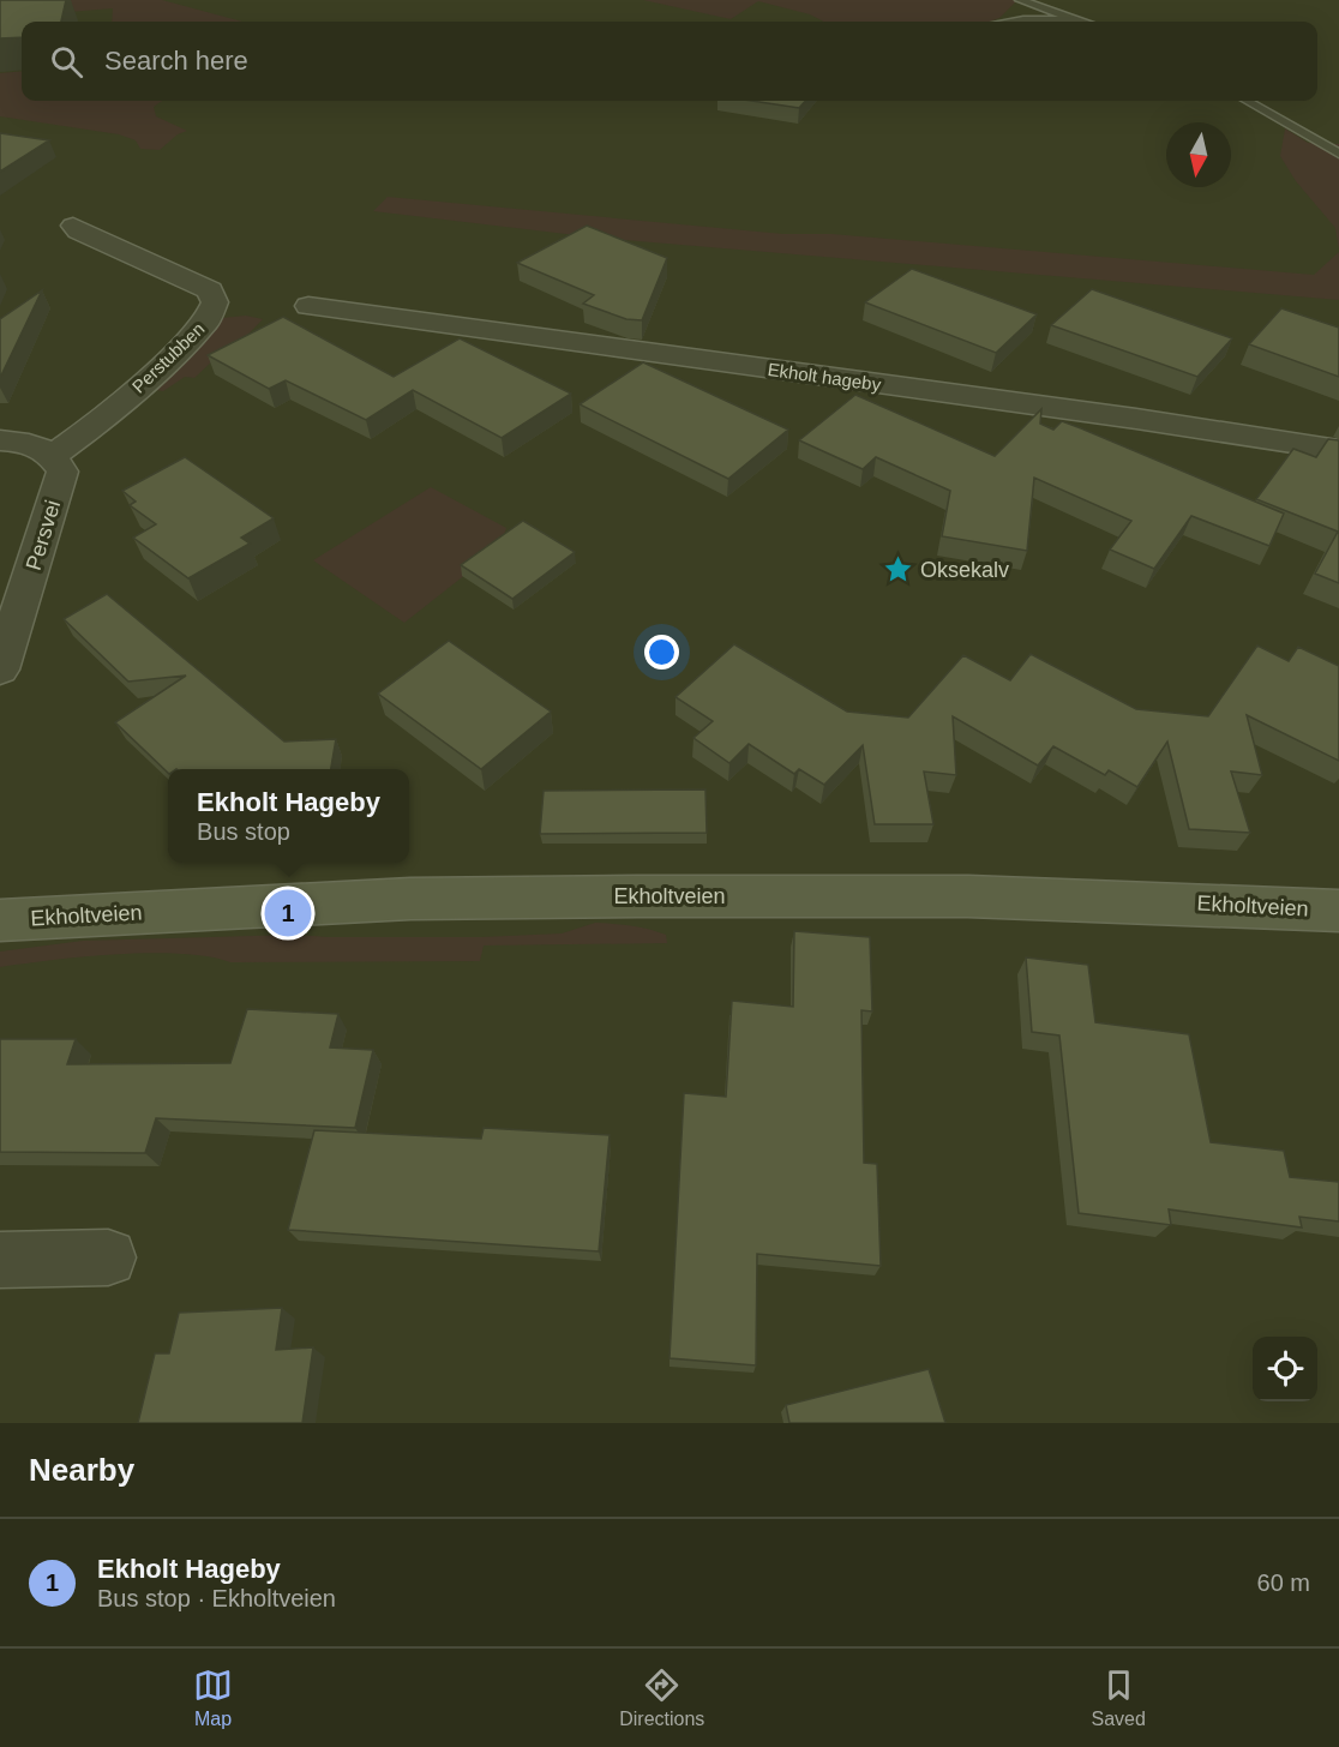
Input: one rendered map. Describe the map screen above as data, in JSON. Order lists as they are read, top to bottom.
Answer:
{
  "streets": {
    "street": [
      "Perstubben",
      "Ekholt hageby",
      "Persvei",
      "Ekholtveien"
    ]
  },
  "crossings": [
    ["Perstubben", "Persvei"]
  ],
  "places": {
    "place": ["Oksekalv"]
  },
  "north": "bottom",
  "page": {
    "search": "Search here",
    "popup": ["Ekholt Hageby", "Bus stop"],
    "pins": "1",
    "heading": "Nearby",
    "list": [
      {
        "mark": "1",
        "name": "Ekholt Hageby",
        "note": "Bus stop · Ekholtveien",
        "value": "60 m"
      }
    ],
    "nav": ["Map", "Directions", "Saved"]
  }
}
